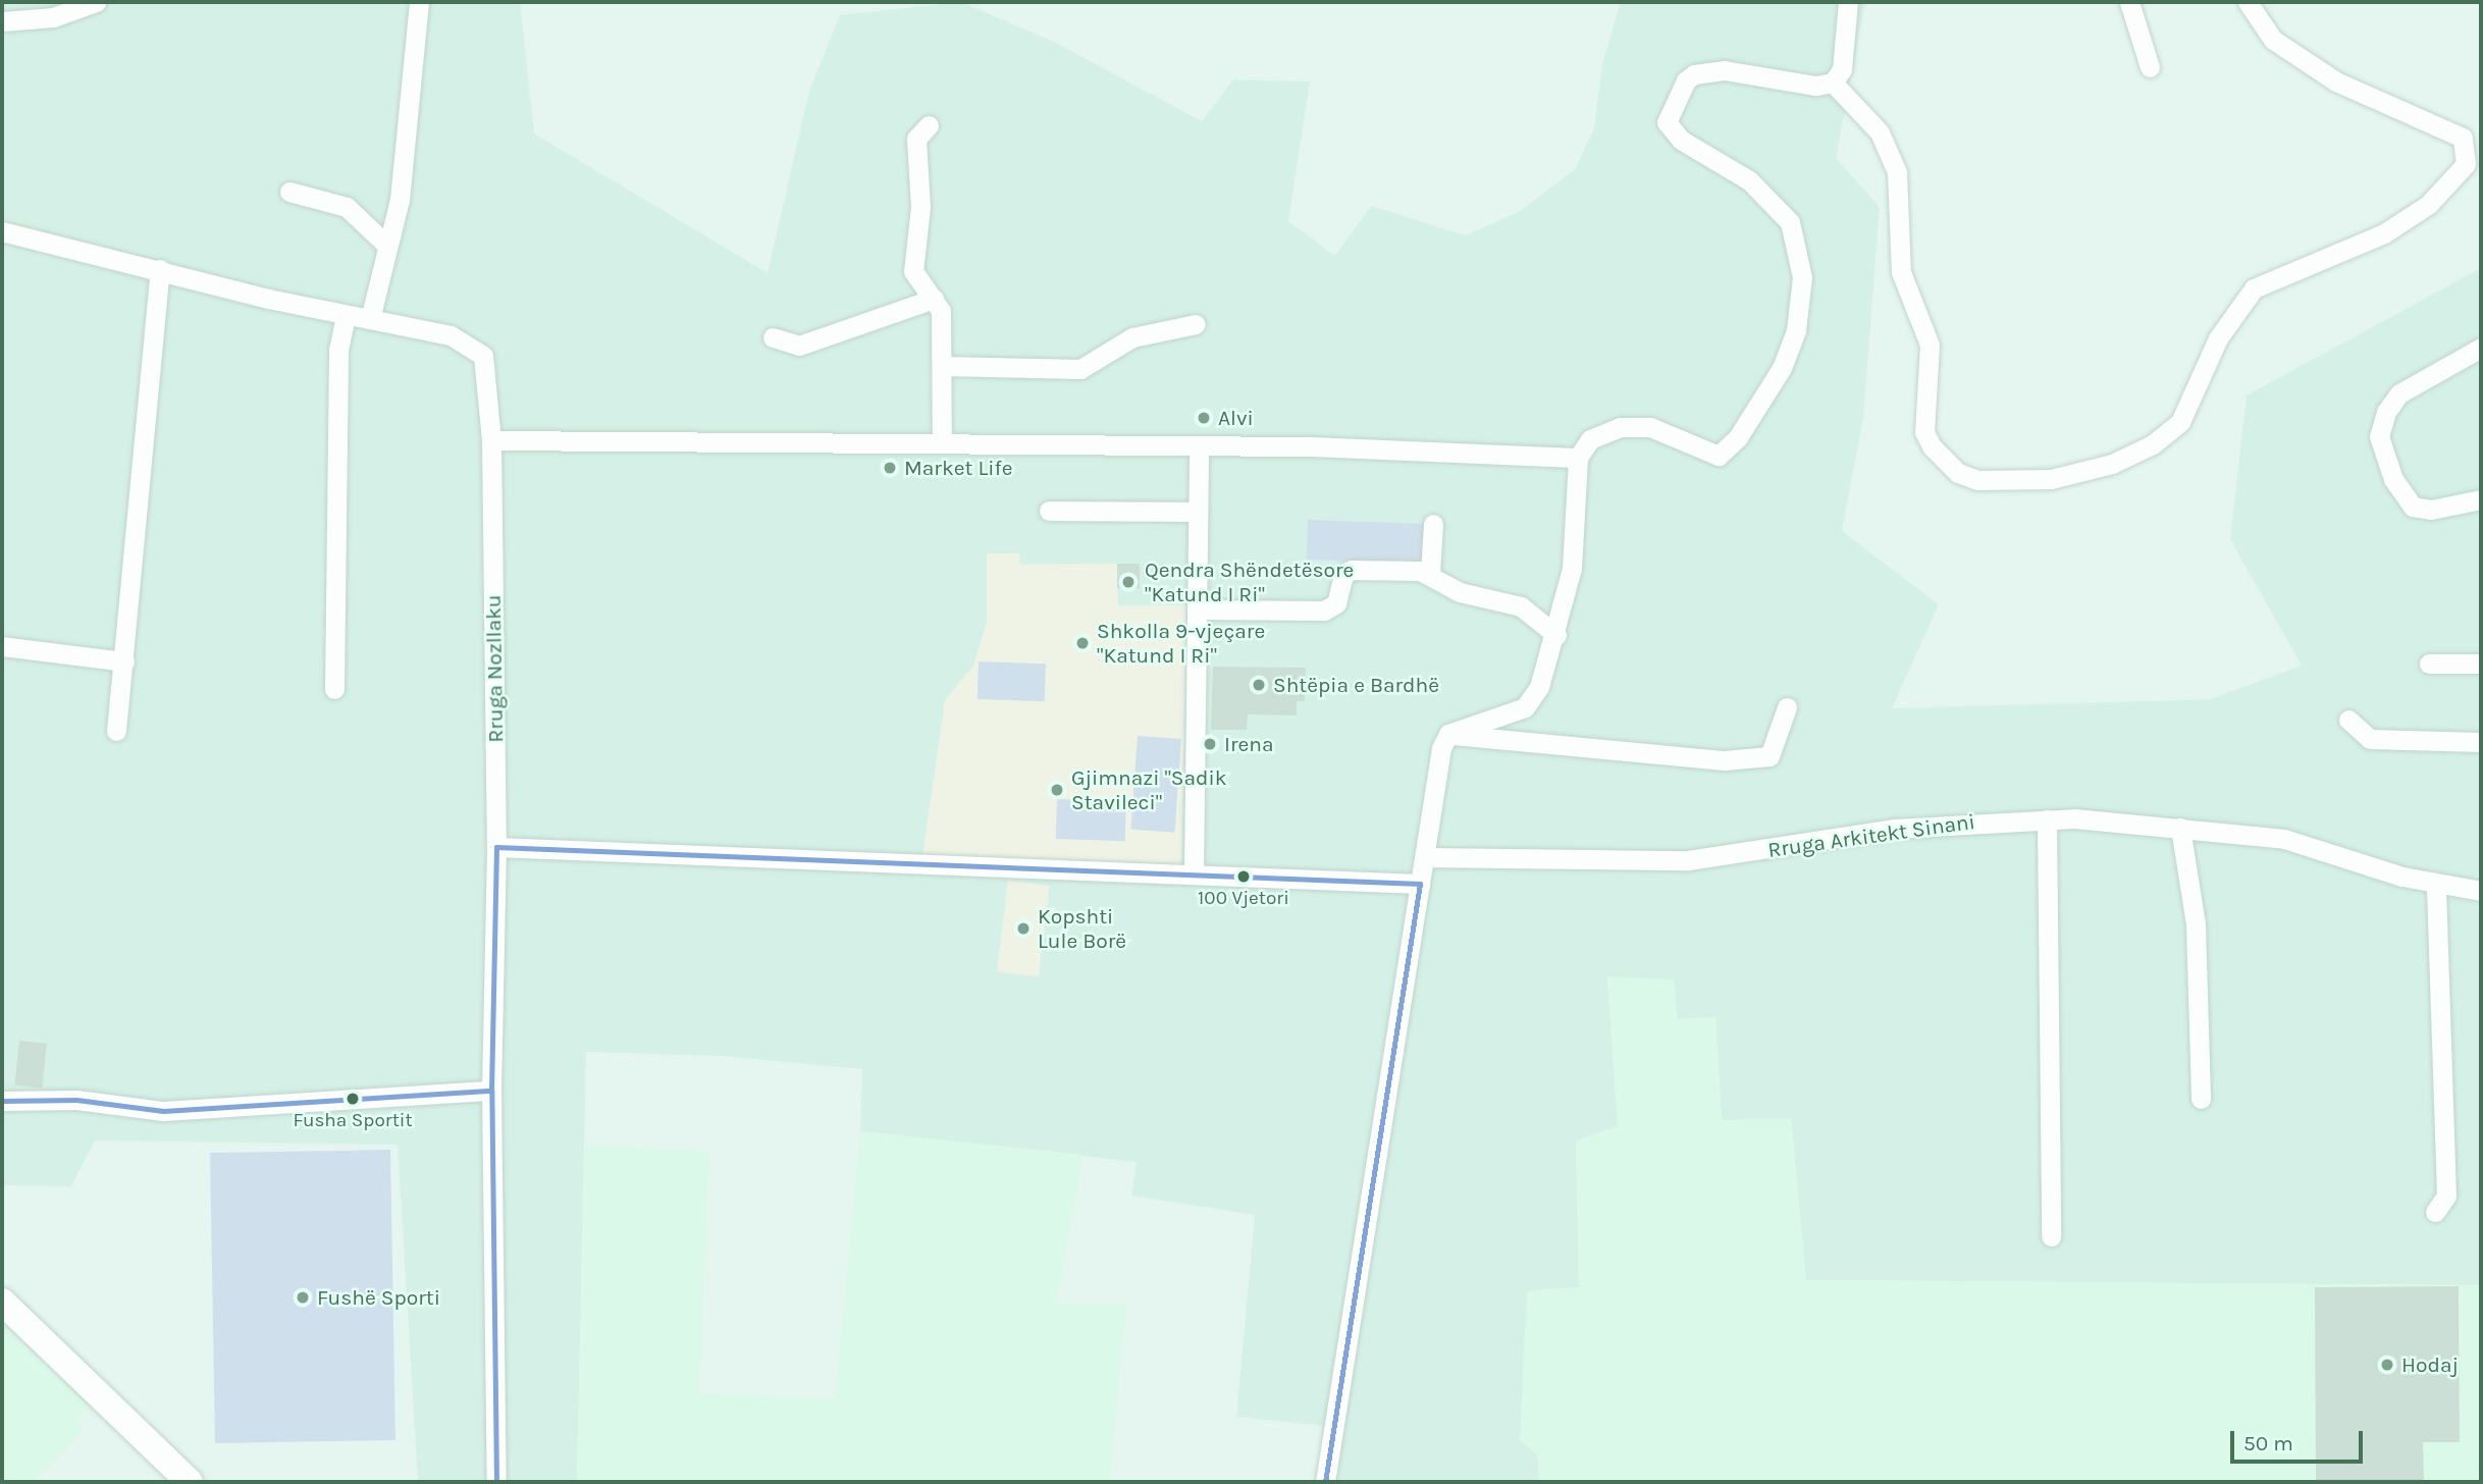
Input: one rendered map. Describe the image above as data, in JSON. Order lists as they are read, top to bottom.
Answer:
{
  "streets": {
    "street": ["Rruga Nozllaku", "Rruga Arkitekt Sinani"]
  },
  "places": [
    "Alvi",
    "Market Life",
    "Qendra Shëndetësore \"Katund I Ri\"",
    "Shkolla 9-vjeçare \"Katund I Ri\"",
    "Shtëpia e Bardhë",
    "Irena",
    "Gjimnazi \"Sadik Stavileci\"",
    "100 Vjetori",
    "Kopshti Lule Borë",
    "Fusha Sportit",
    "Fushë Sporti",
    "Hodaj"
  ],
  "scale_bar": "50 m"
}
